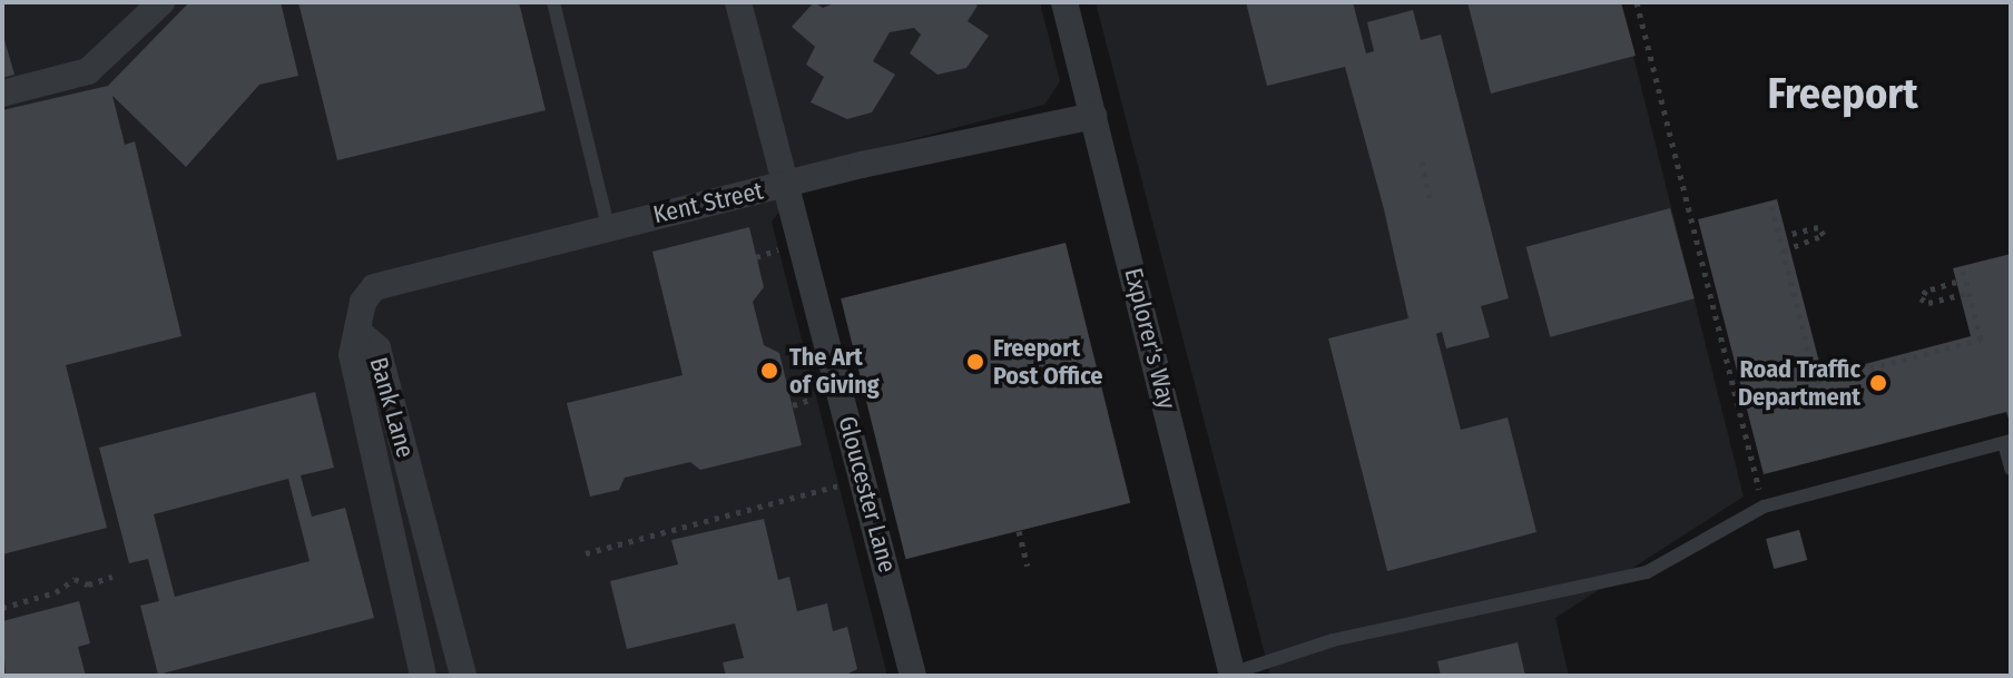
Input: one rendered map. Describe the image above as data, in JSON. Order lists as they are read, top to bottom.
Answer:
{
  "streets": {
    "street": [
      "Kent Street",
      "Explorer's Way",
      "Bank Lane",
      "Gloucester Lane"
    ]
  },
  "crossings": [
    ["Kent Street", "Explorer's Way"],
    ["Kent Street", "Bank Lane"],
    ["Kent Street", "Gloucester Lane"]
  ],
  "districts": ["Freeport"],
  "places": ["Freeport Post Office", "The Art of Giving", "Road Traffic Department"]
}
